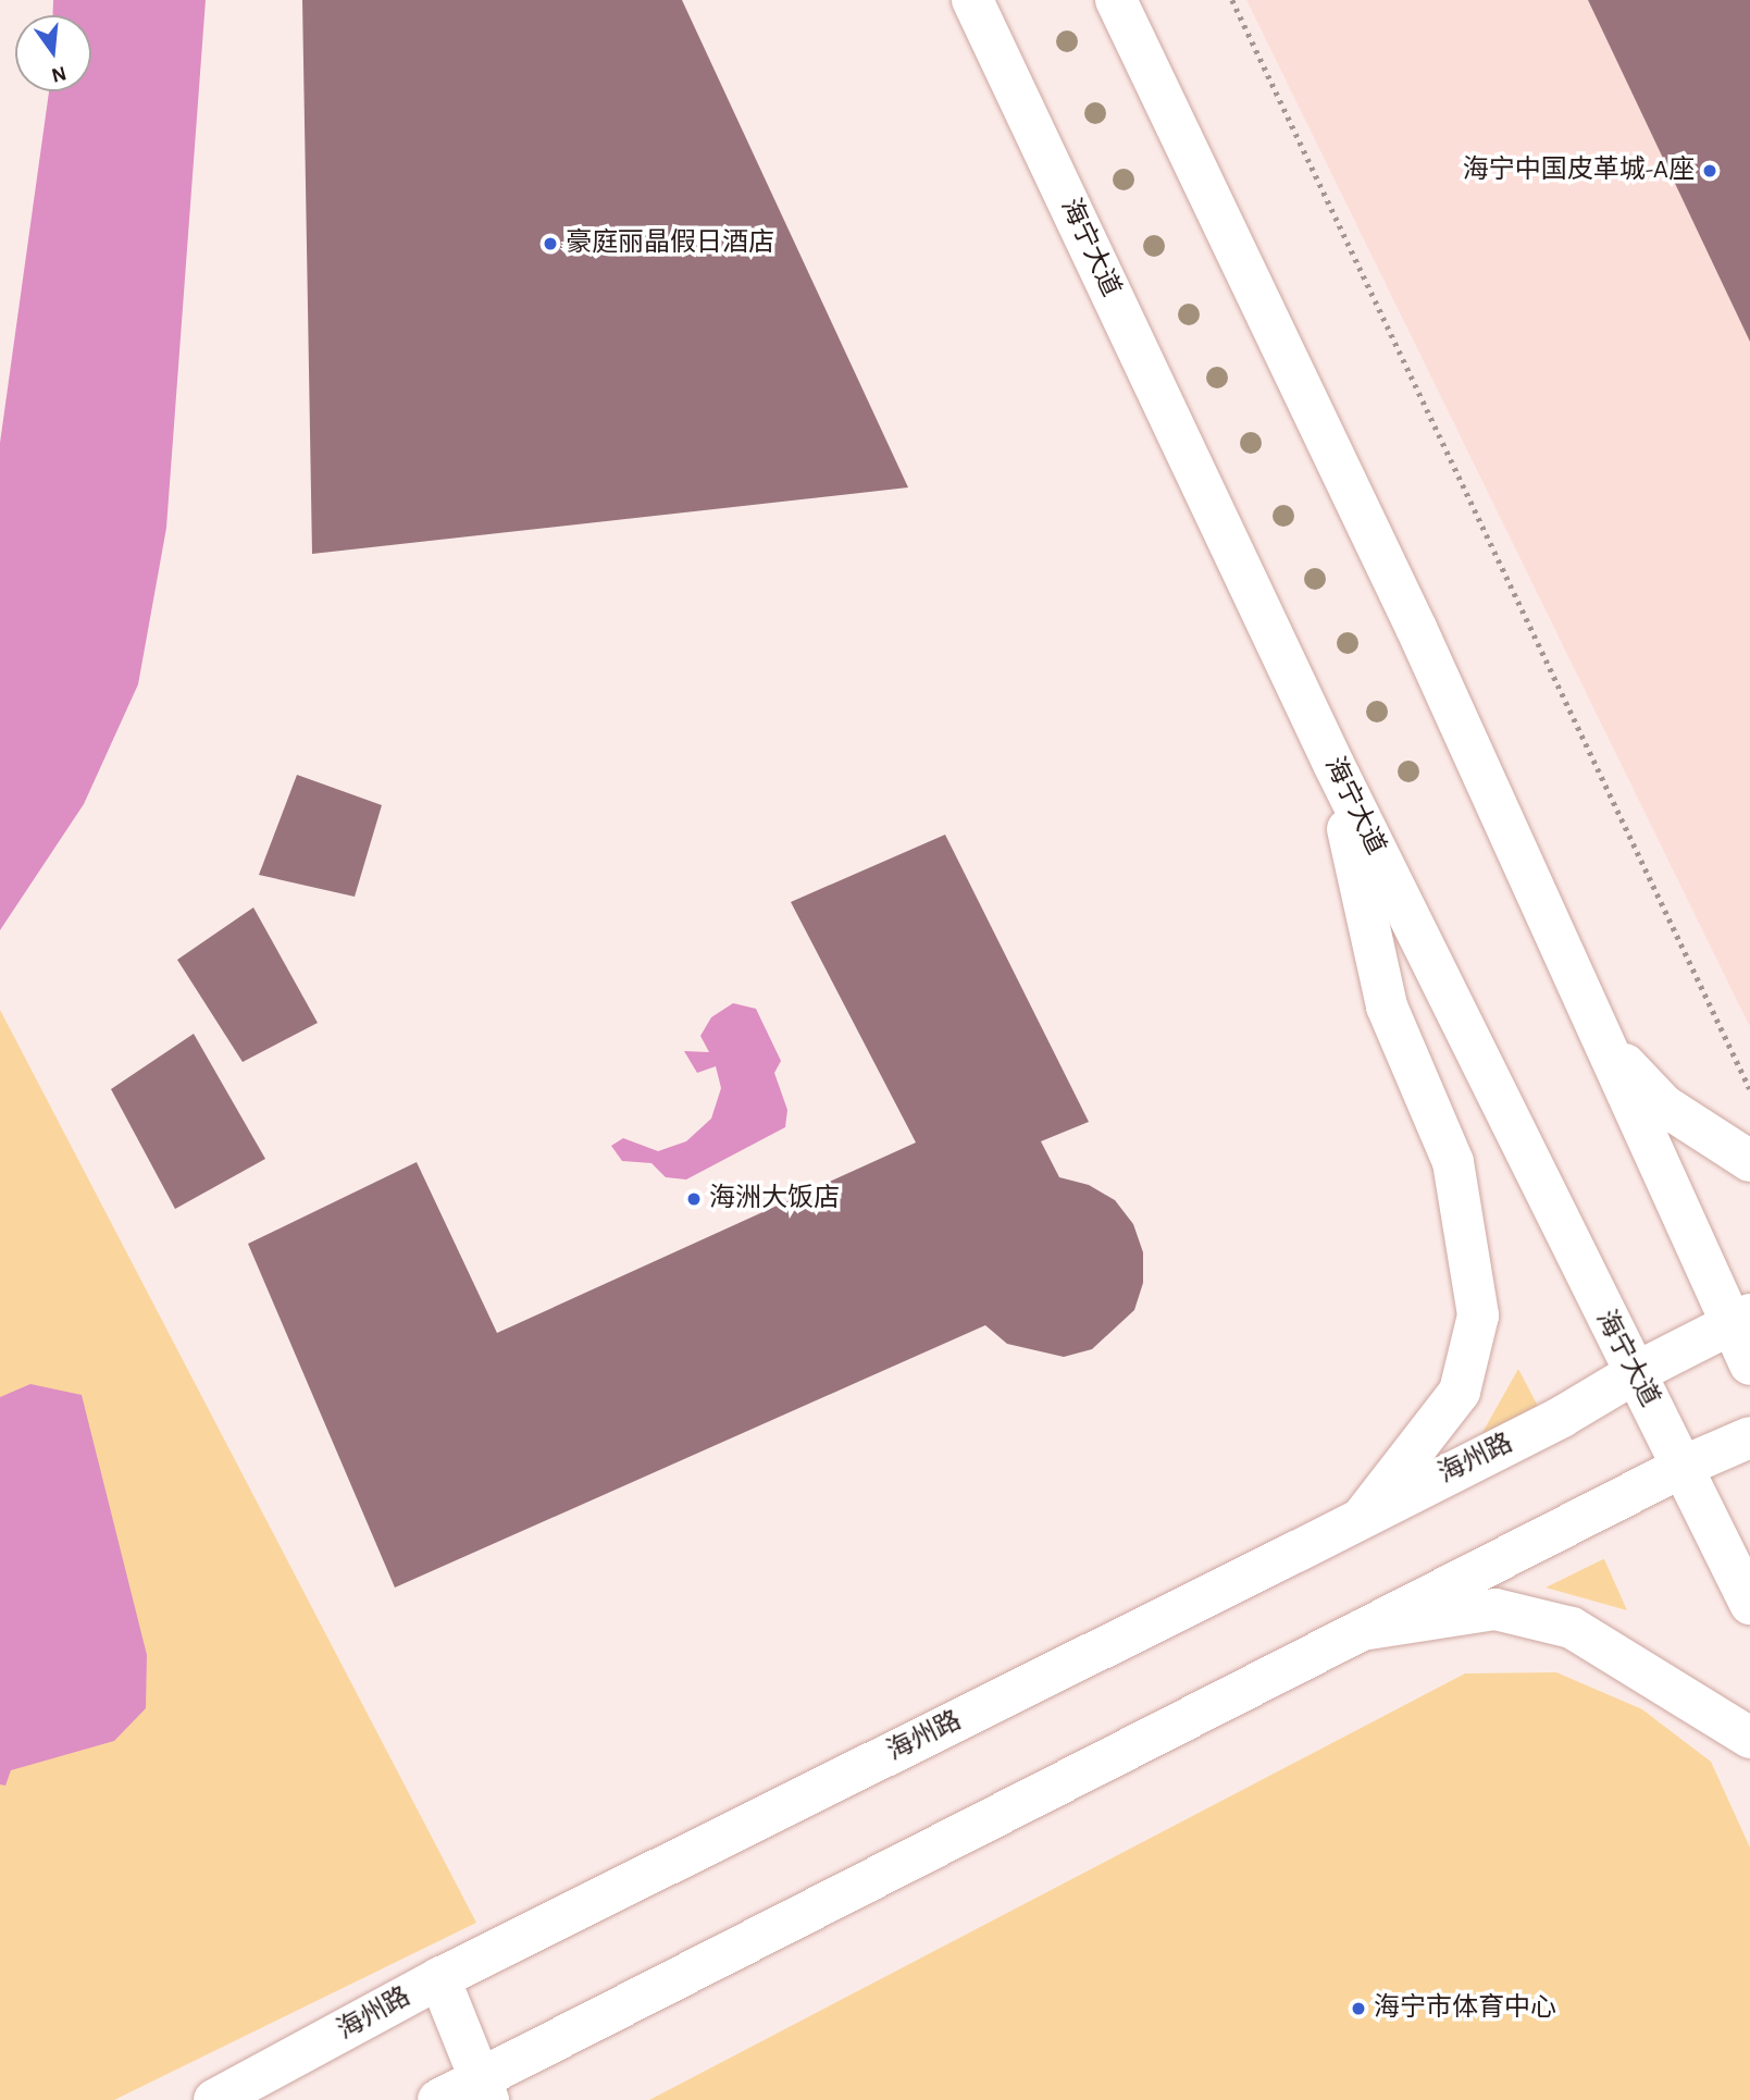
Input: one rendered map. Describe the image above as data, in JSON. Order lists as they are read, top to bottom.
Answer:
{
  "streets": {
    "main road": ["海宁大道", "海州路"]
  },
  "crossings": [
    ["海宁大道", "海州路"]
  ],
  "places": [
    "海宁中国皮革城-A座",
    "豪庭丽晶假日酒店",
    "海洲大饭店",
    "海宁市体育中心"
  ],
  "north": "bottom"
}
